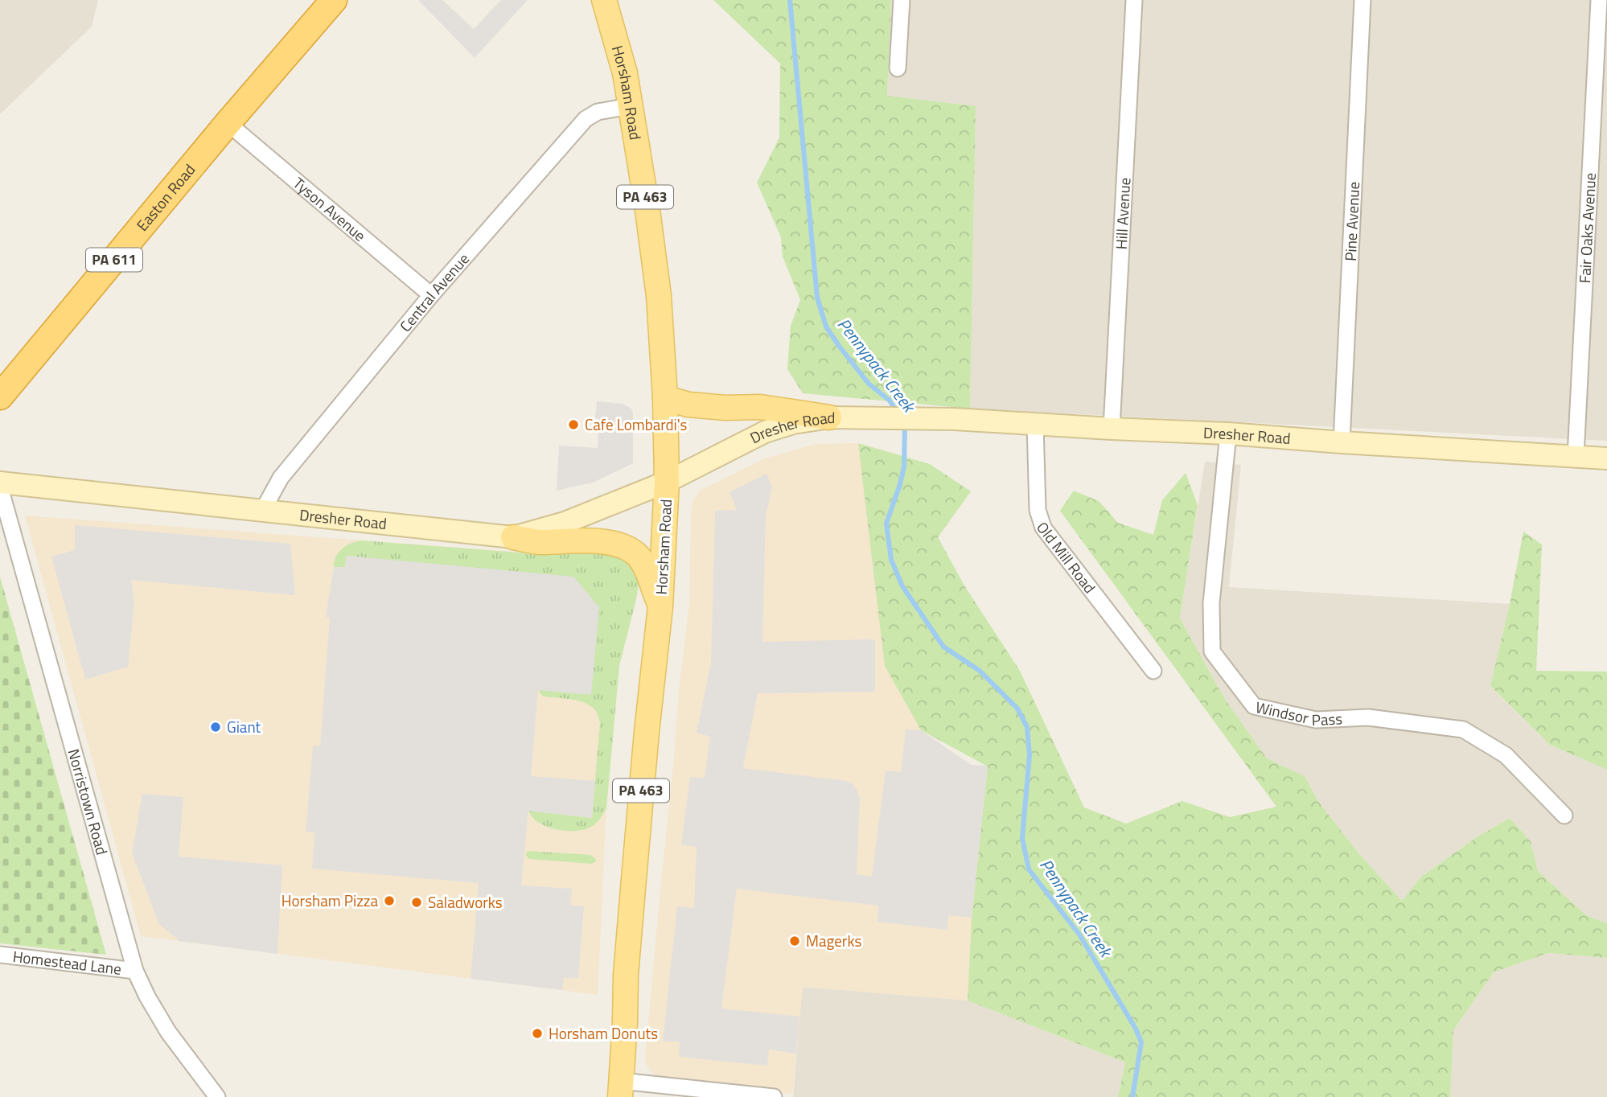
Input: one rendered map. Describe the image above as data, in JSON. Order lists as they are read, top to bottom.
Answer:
{
  "streets": {
    "highway": ["Easton Road", "PA 611"],
    "main road": ["Horsham Road", "PA 463", "Dresher Road"],
    "street": [
      "Tyson Avenue",
      "Hill Avenue",
      "Pine Avenue",
      "Fair Oaks Avenue",
      "Central Avenue",
      "Old Mill Road",
      "Windsor Pass",
      "Norristown Road",
      "Homestead Lane"
    ]
  },
  "crossings": [
    ["Horsham Road", "Central Avenue"],
    ["Horsham Road", "Dresher Road"],
    ["Easton Road", "Tyson Avenue"],
    ["Tyson Avenue", "Central Avenue"],
    ["Hill Avenue", "Dresher Road"],
    ["Pine Avenue", "Dresher Road"],
    ["Fair Oaks Avenue", "Dresher Road"],
    ["Central Avenue", "Dresher Road"],
    ["Dresher Road", "Old Mill Road"],
    ["Dresher Road", "Windsor Pass"],
    ["Norristown Road", "Homestead Lane"]
  ],
  "water": ["Pennypack Creek"],
  "places": [
    "Cafe Lombardi's",
    "Giant",
    "Horsham Pizza",
    "Saladworks",
    "Magerks",
    "Horsham Donuts"
  ]
}
